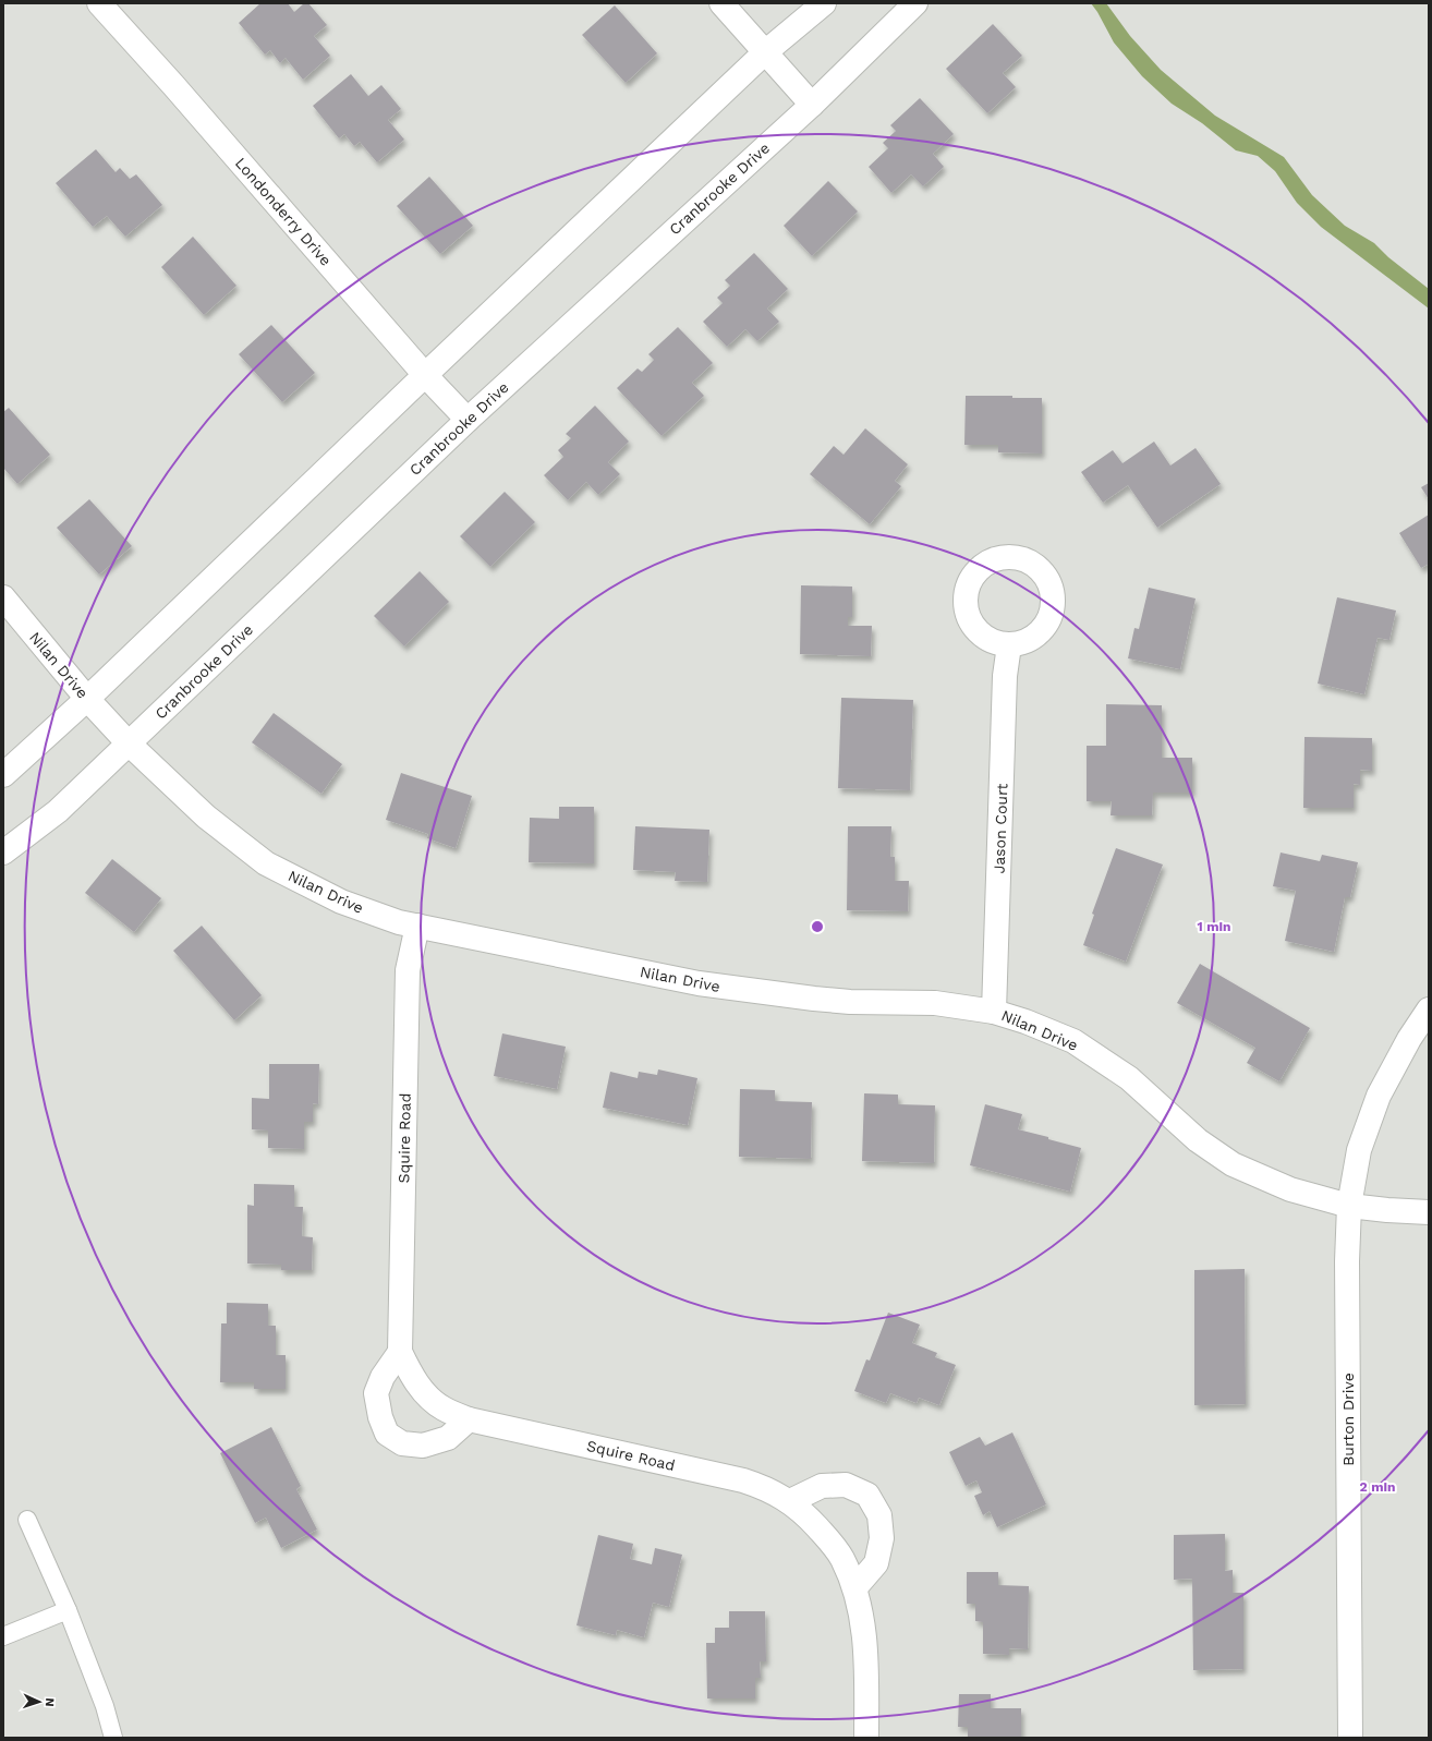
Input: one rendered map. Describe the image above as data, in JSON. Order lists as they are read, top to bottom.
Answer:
{
  "streets": {
    "street": [
      "Cranbrooke Drive",
      "Londonderry Drive",
      "Nilan Drive",
      "Jason Court",
      "Squire Road",
      "Burton Drive"
    ]
  },
  "crossings": [
    ["Cranbrooke Drive", "Londonderry Drive"],
    ["Cranbrooke Drive", "Nilan Drive"],
    ["Nilan Drive", "Jason Court"],
    ["Nilan Drive", "Squire Road"],
    ["Nilan Drive", "Burton Drive"]
  ],
  "north": "right",
  "rings": ["1 min", "2 min"]
}
